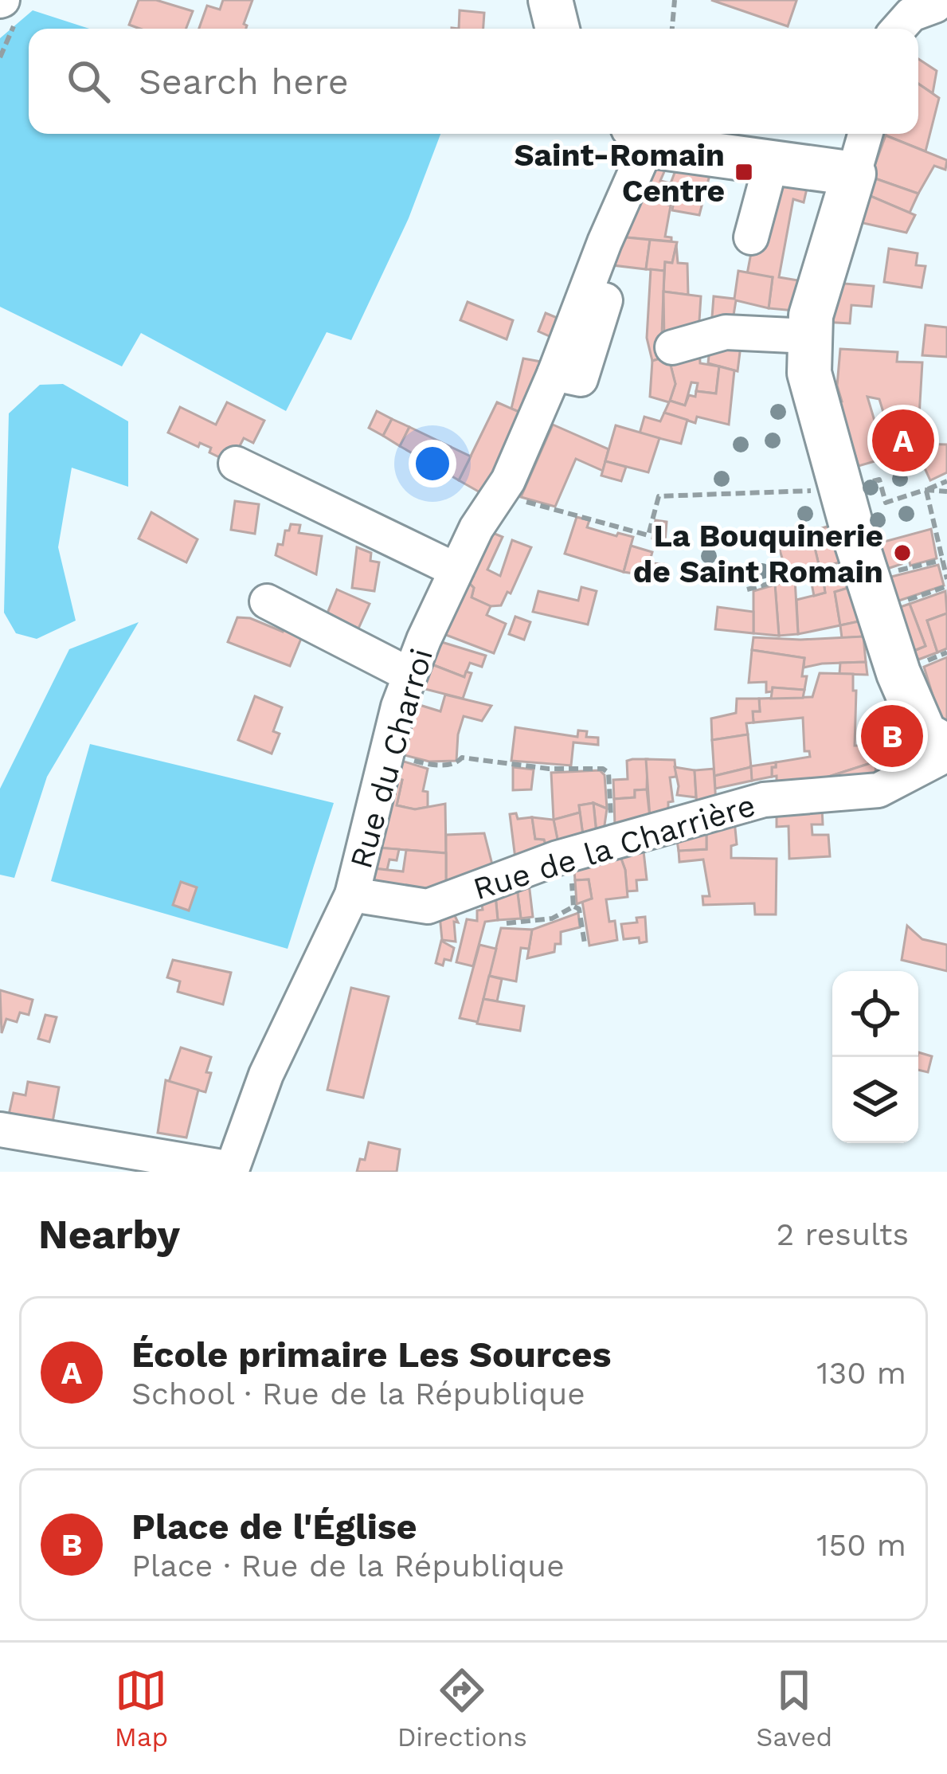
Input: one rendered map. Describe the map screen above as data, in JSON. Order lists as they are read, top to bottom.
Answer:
{
  "streets": {
    "street": ["Rue du Charroi", "Rue de la Charrière"]
  },
  "crossings": [
    ["Rue du Charroi", "Rue de la Charrière"]
  ],
  "places": {
    "transit": ["Saint-Romain Centre"],
    "other": ["La Bouquinerie de Saint Romain"]
  },
  "page": {
    "search": "Search here",
    "pins": ["A", "B"],
    "heading": ["Nearby", "2 results"],
    "list": [
      {
        "mark": "A",
        "name": "École primaire Les Sources",
        "note": "School · Rue de la République",
        "value": "130 m"
      },
      {
        "mark": "B",
        "name": "Place de l'Église",
        "note": "Place · Rue de la République",
        "value": "150 m"
      }
    ],
    "nav": ["Map", "Directions", "Saved"]
  }
}
